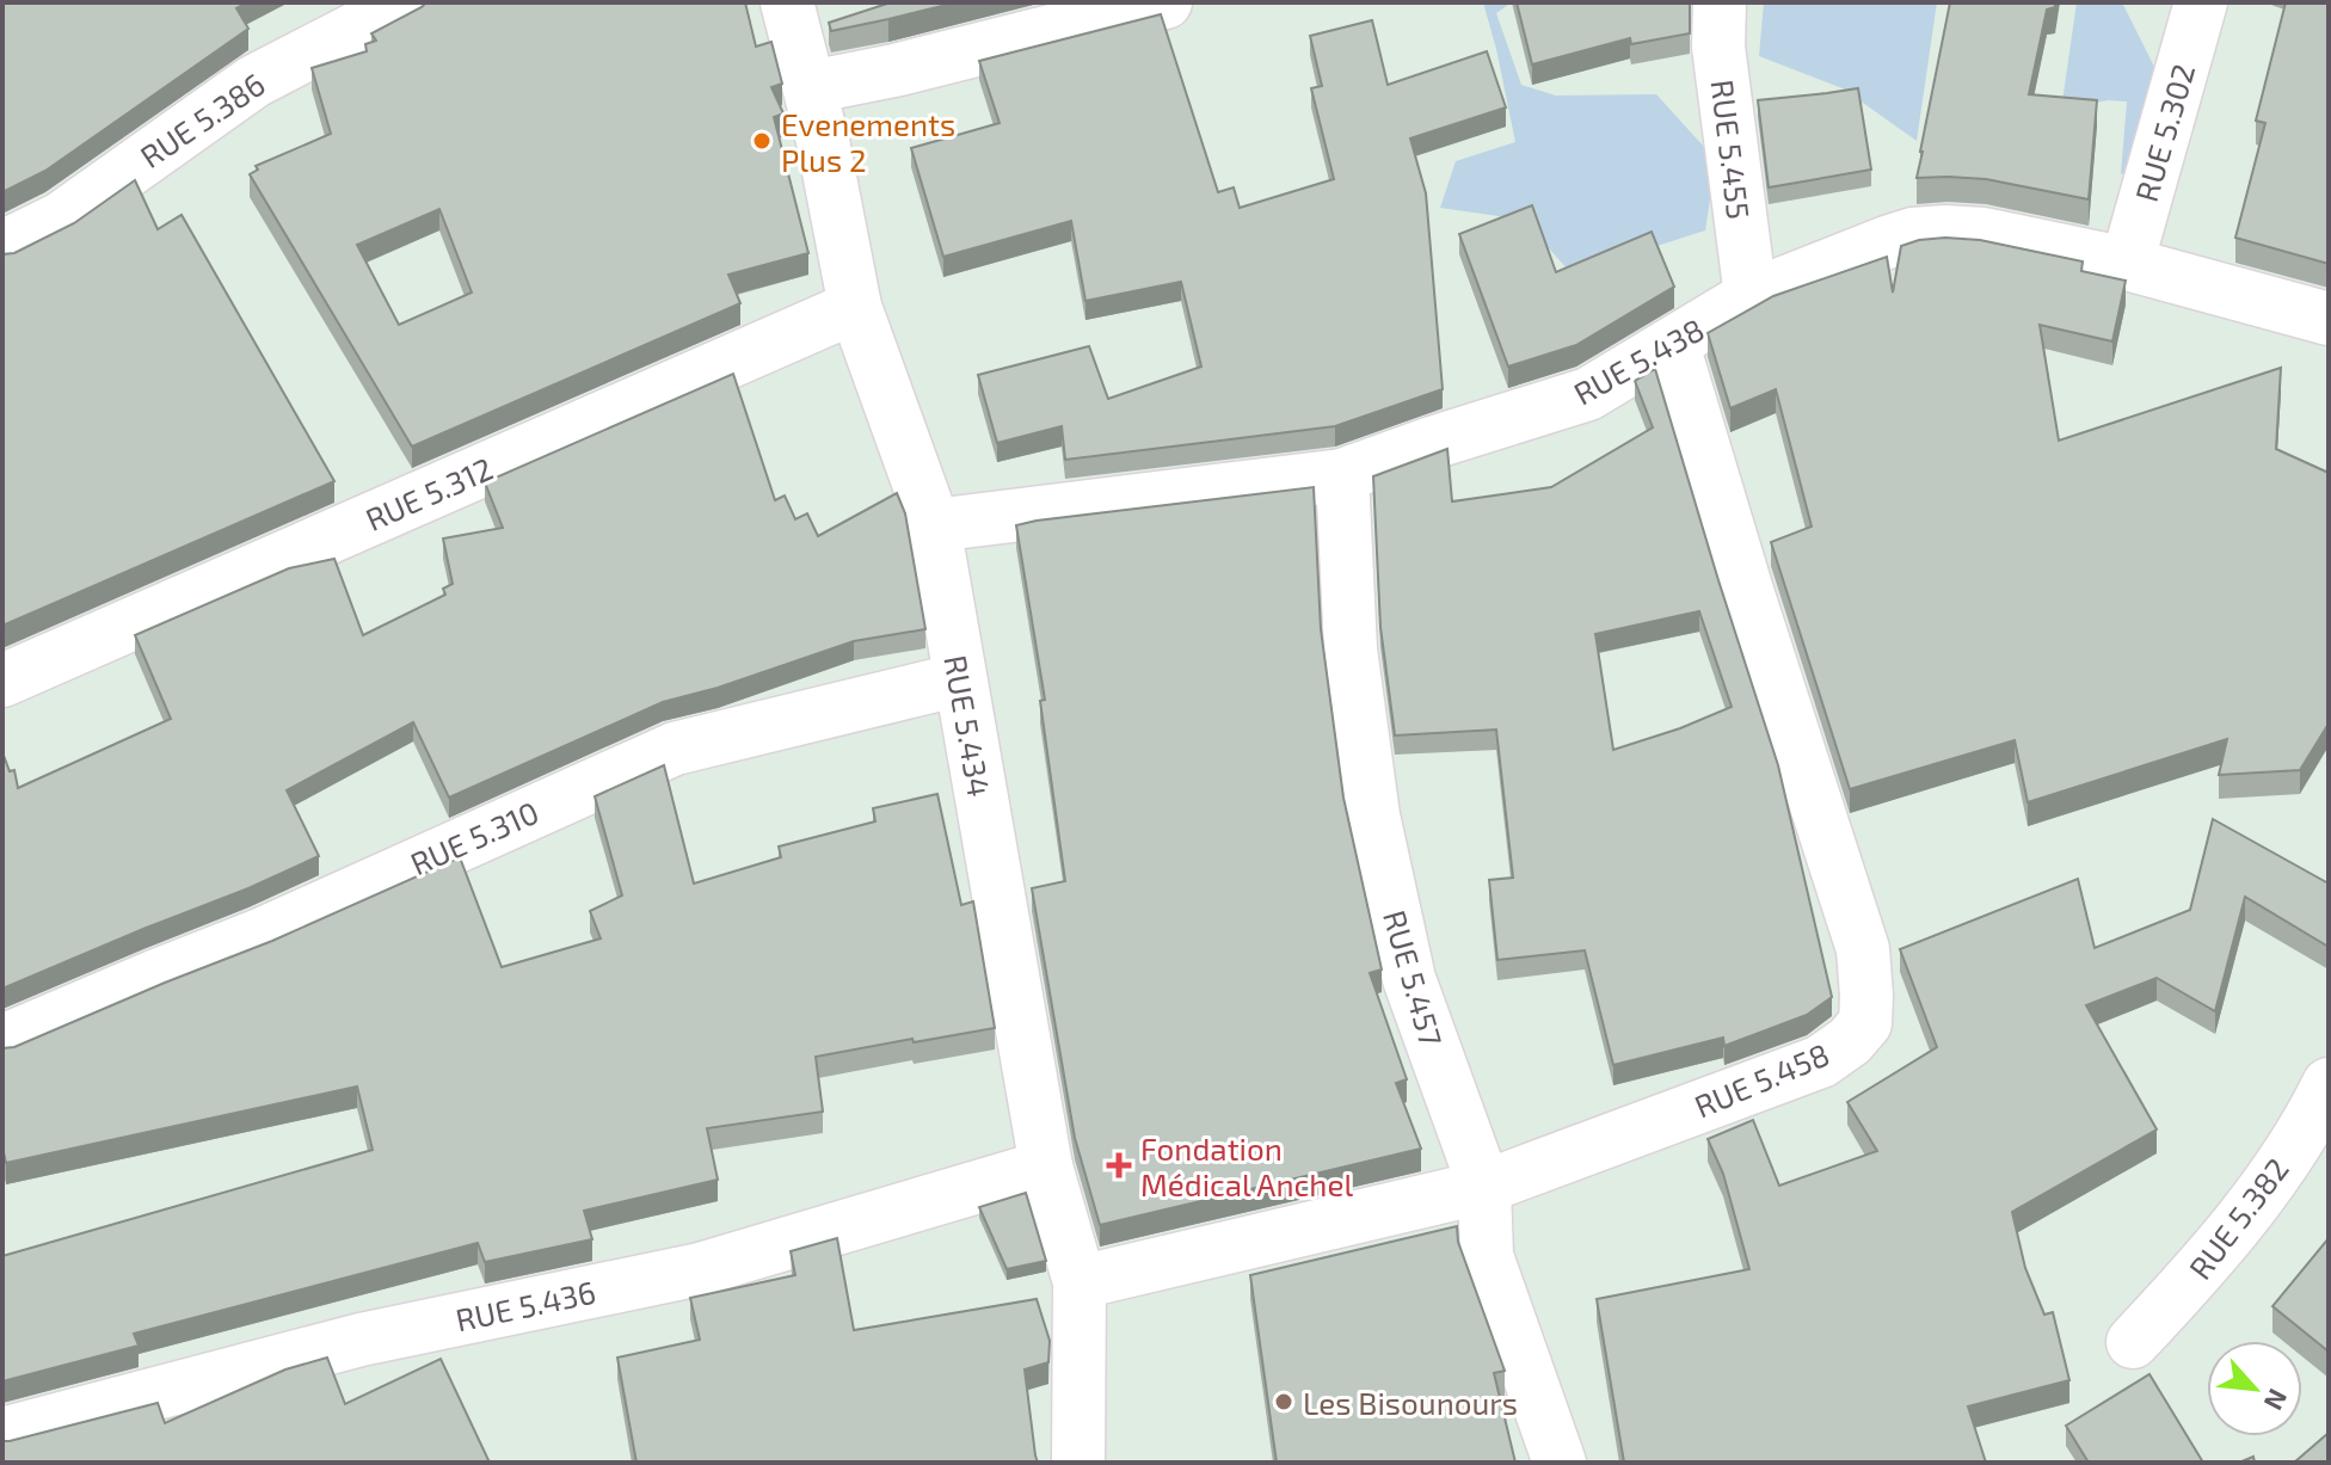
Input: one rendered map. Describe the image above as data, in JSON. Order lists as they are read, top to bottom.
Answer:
{
  "streets": {
    "street": [
      "RUE 5.386",
      "RUE 5.302",
      "RUE 5.455",
      "RUE 5.438",
      "RUE 5.312",
      "RUE 5.434",
      "RUE 5.310",
      "RUE 5.457",
      "RUE 5.458",
      "RUE 5.382",
      "RUE 5.436"
    ]
  },
  "crossings": [
    ["RUE 5.302", "RUE 5.438"],
    ["RUE 5.455", "RUE 5.438"],
    ["RUE 5.438", "RUE 5.434"],
    ["RUE 5.438", "RUE 5.457"],
    ["RUE 5.438", "RUE 5.458"],
    ["RUE 5.312", "RUE 5.434"],
    ["RUE 5.434", "RUE 5.310"],
    ["RUE 5.434", "RUE 5.458"],
    ["RUE 5.434", "RUE 5.436"],
    ["RUE 5.457", "RUE 5.458"]
  ],
  "places": {
    "other": ["Evenements Plus 2", "Les Bisounours"],
    "health": ["Fondation Médical Anchel"]
  },
  "north": "bottom right"
}
